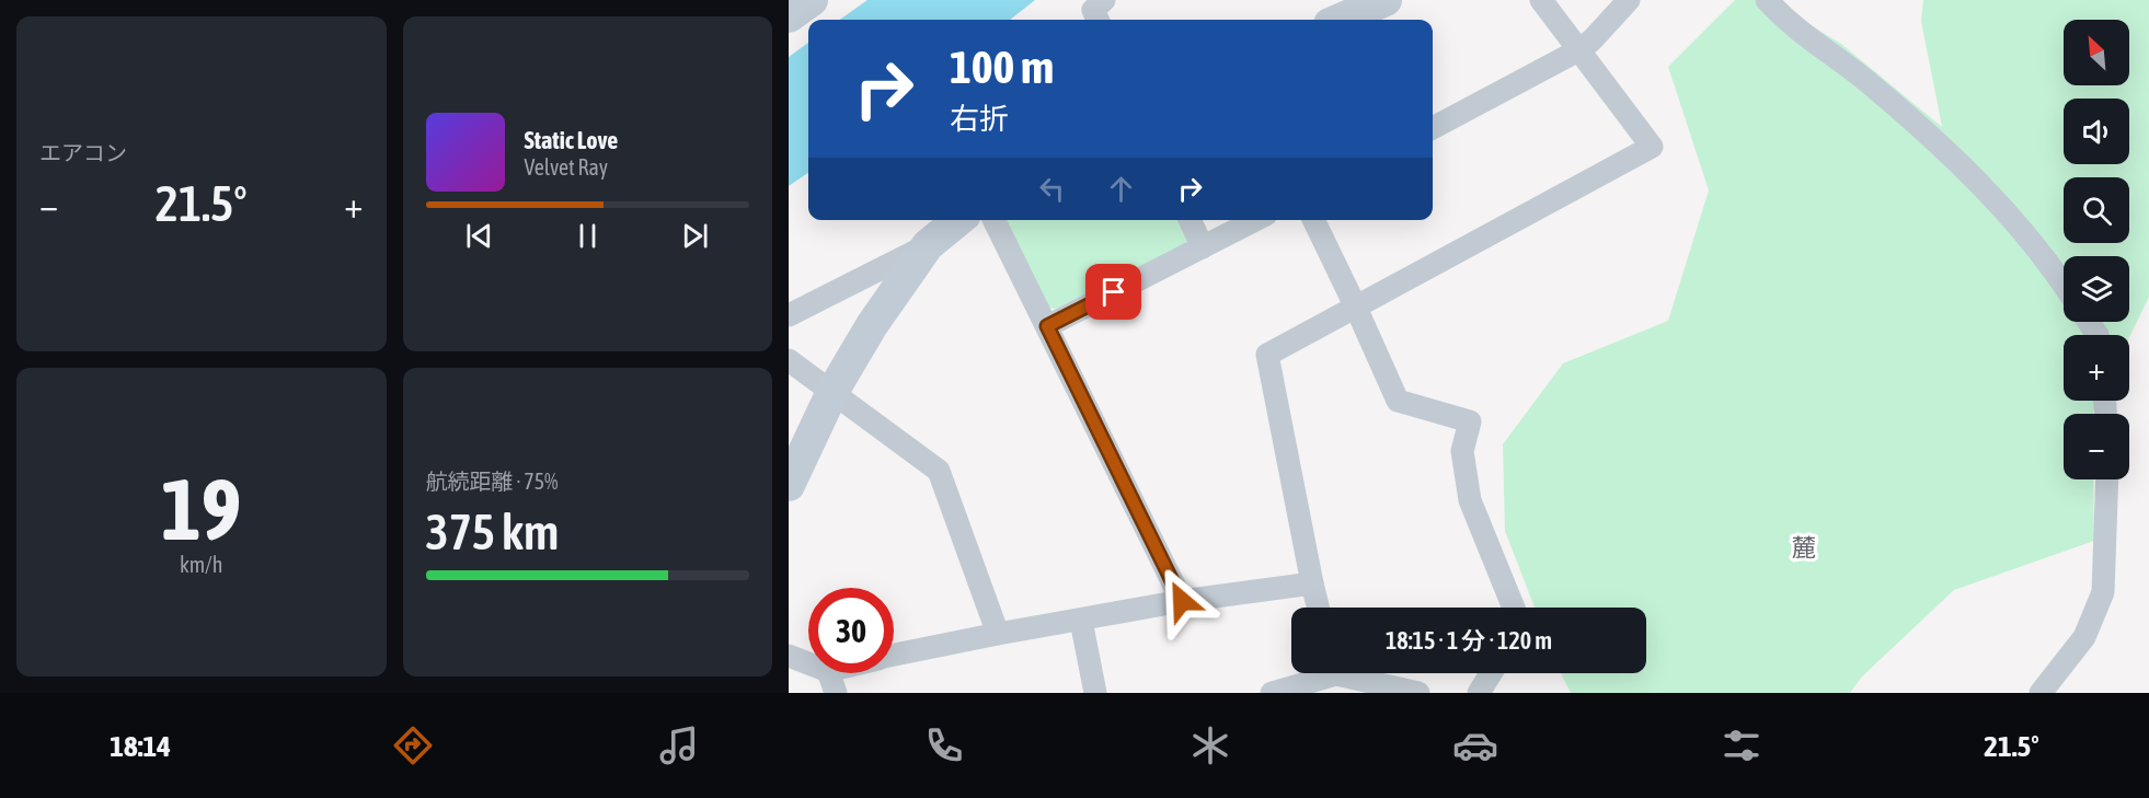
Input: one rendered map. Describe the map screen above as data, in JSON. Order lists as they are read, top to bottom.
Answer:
{
  "districts": ["麓"],
  "north": "top left",
  "page": {
    "tile": [
      "エアコン",
      ["19", "km/h"],
      ["航続距離 · 75%", "375 km"]
    ],
    "map_buttons": ["+", "−"],
    "turn": ["100 m", "右折"],
    "song": ["Static Love", "Velvet Ray"],
    "heat": ["−", "21.5°", "+"],
    "limit": "30",
    "trip": "18:15 · 1 分 · 120 m",
    "tabs": ["18:14", "21.5°"]
  }
}
